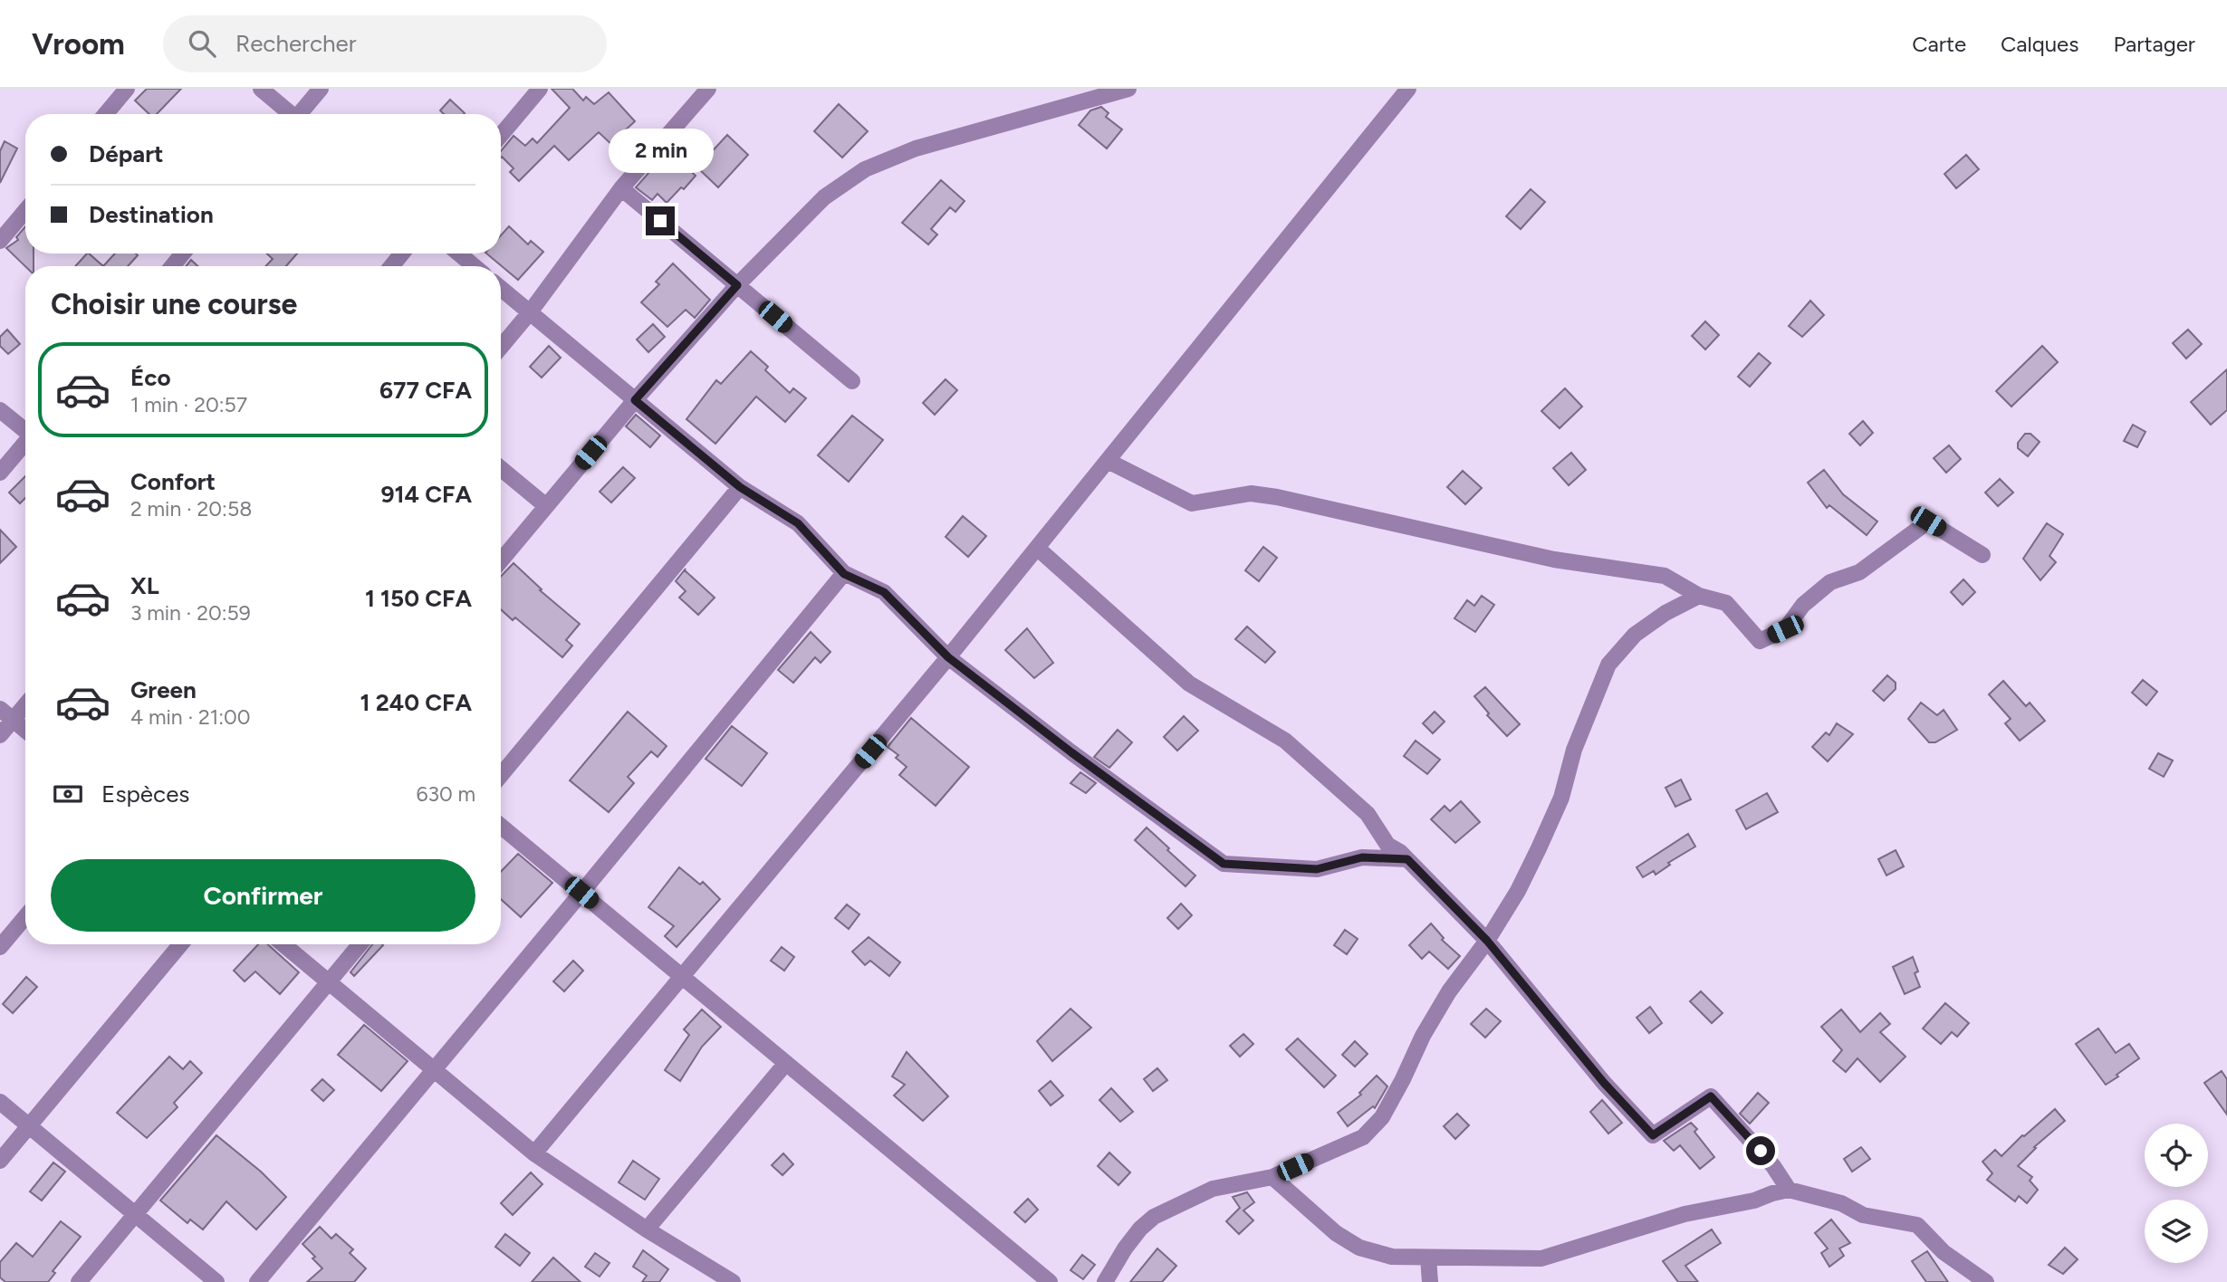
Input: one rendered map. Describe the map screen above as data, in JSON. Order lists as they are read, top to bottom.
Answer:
{
  "page": {
    "header": "Vroom",
    "search": "Rechercher",
    "nav": ["Carte", "Calques", "Partager"],
    "banner": ["Départ", "Destination"],
    "bubble": "2 min",
    "heading": "Choisir une course",
    "list": [
      {
        "name": "Éco",
        "note": "1 min · 20:57",
        "value": "677 CFA"
      },
      {
        "name": "Confort",
        "note": "2 min · 20:58",
        "value": "914 CFA"
      },
      {
        "name": "XL",
        "note": "3 min · 20:59",
        "value": "1 150 CFA"
      },
      {
        "name": "Green",
        "note": "4 min · 21:00",
        "value": "1 240 CFA"
      }
    ],
    "pay": ["Espèces", "630 m"],
    "buttons": "Confirmer"
  }
}
